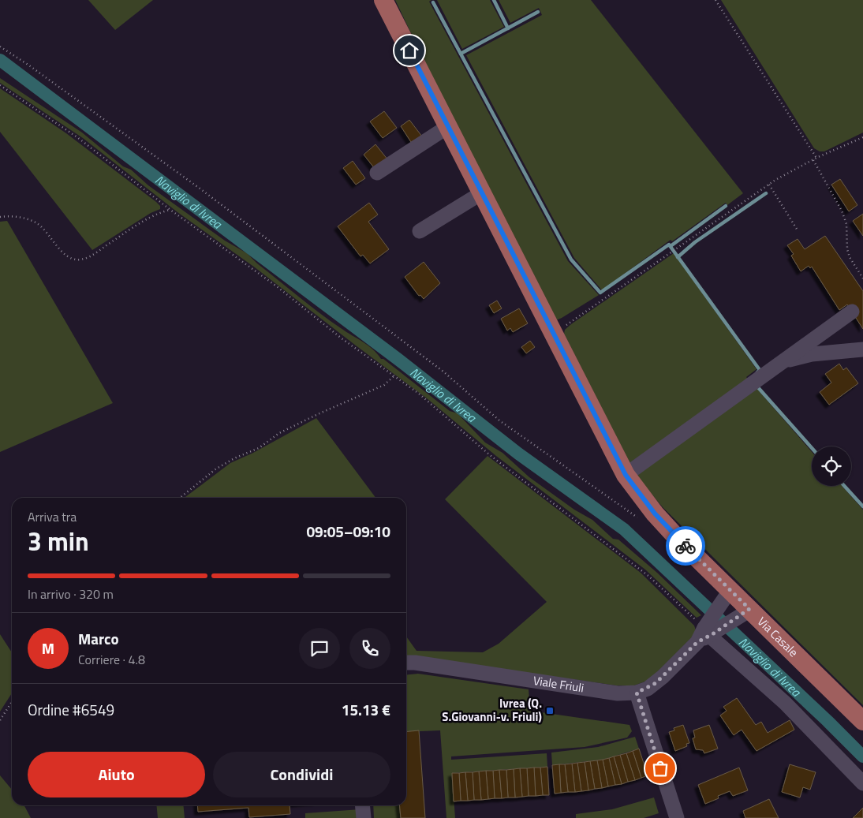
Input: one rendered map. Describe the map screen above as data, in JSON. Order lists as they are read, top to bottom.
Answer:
{
  "streets": {
    "main road": ["Via Casale"],
    "street": ["Viale Friuli"]
  },
  "crossings": [
    ["Via Casale", "Viale Friuli"]
  ],
  "water": ["Naviglio di Ivrea"],
  "places": {
    "transit": ["Ivrea (Q. S.Giovanni-v. Friuli)"]
  },
  "page": {
    "heading": ["3 min", "Arriva tra", "09:05–09:10"],
    "panel": [
      "Marco",
      "Corriere · 4.8",
      "Ordine #6549",
      "15.13 €"
    ],
    "bar": "In arrivo · 320 m",
    "round": "M",
    "buttons": ["Aiuto", "Condividi"]
  }
}
